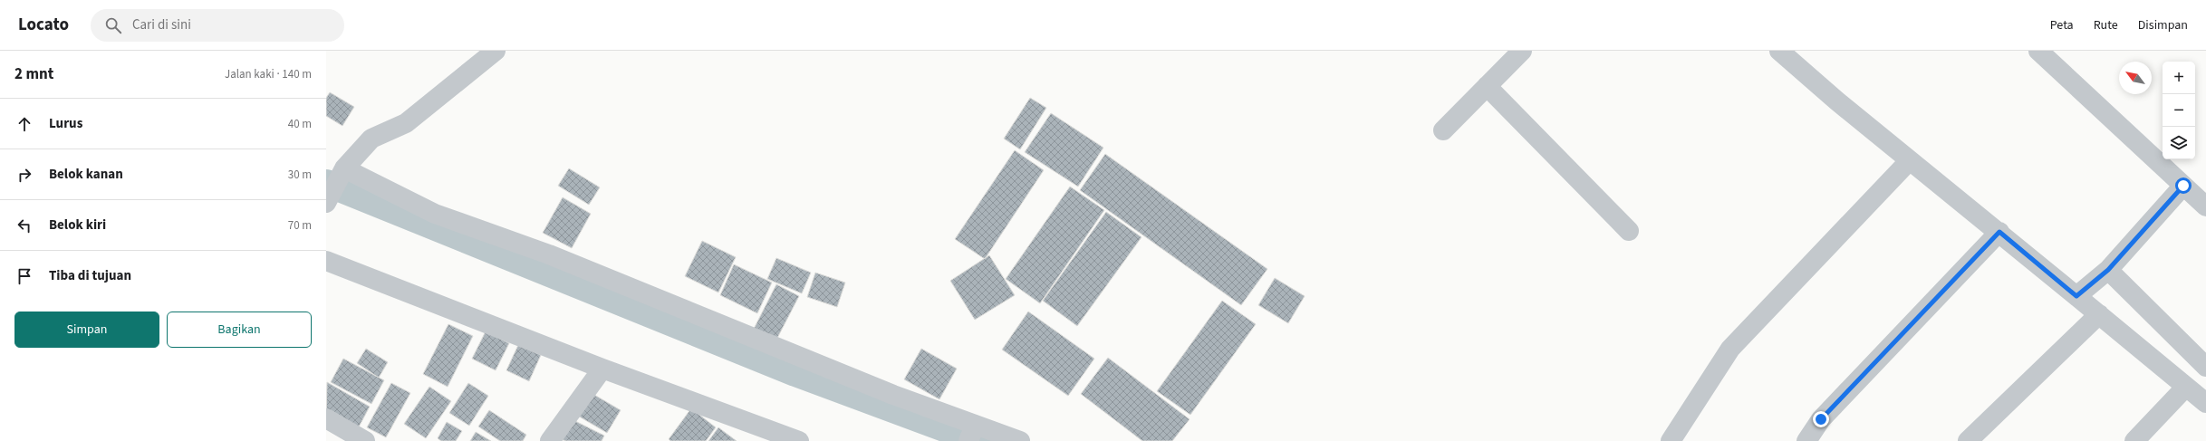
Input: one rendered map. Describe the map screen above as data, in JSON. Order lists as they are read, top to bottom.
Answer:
{
  "north": "top left",
  "page": {
    "header": "Locato",
    "search": "Cari di sini",
    "nav": ["Peta", "Rute", "Disimpan"],
    "heading": ["2 mnt", "Jalan kaki · 140 m"],
    "map_buttons": ["+", "−"],
    "list": [
      ["Lurus", "40 m"],
      ["Belok kanan", "30 m"],
      ["Belok kiri", "70 m"],
      "Tiba di tujuan"
    ],
    "buttons": ["Simpan", "Bagikan"]
  }
}
